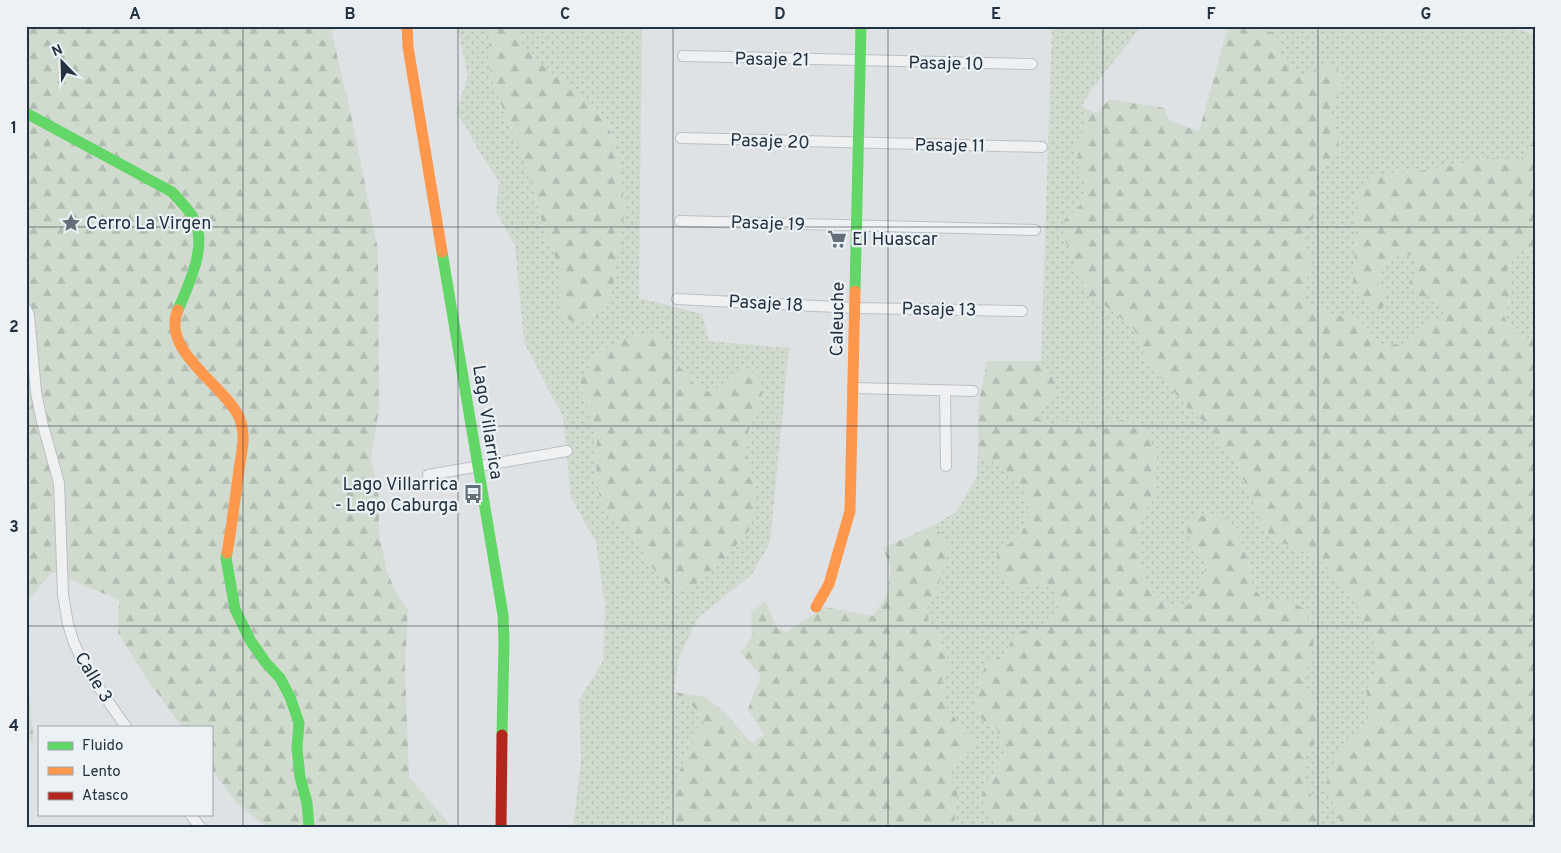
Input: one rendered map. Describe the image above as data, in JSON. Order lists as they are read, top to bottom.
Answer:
{
  "streets": {
    "street": [
      "Pasaje 21",
      "Pasaje 10",
      "Pasaje 20",
      "Pasaje 11",
      "Pasaje 19",
      "Pasaje 18",
      "Pasaje 13",
      "Caleuche",
      "Lago Villarrica",
      "Calle 3"
    ]
  },
  "crossings": [
    ["Pasaje 21", "Pasaje 10"],
    ["Pasaje 21", "Caleuche"],
    ["Pasaje 10", "Caleuche"],
    ["Pasaje 20", "Pasaje 11"],
    ["Pasaje 20", "Caleuche"],
    ["Pasaje 11", "Caleuche"],
    ["Pasaje 19", "Caleuche"],
    ["Pasaje 18", "Pasaje 13"],
    ["Pasaje 18", "Caleuche"],
    ["Pasaje 13", "Caleuche"]
  ],
  "places": {
    "place": ["Cerro La Virgen"],
    "supermarket": ["El Huascar"],
    "bus stop": ["Lago Villarrica - Lago Caburga"]
  },
  "legend": ["Fluido", "Lento", "Atasco"],
  "north": "top left",
  "grid": {
    "columns": [
      "A",
      "B",
      "C",
      "D",
      "E",
      "F",
      "G"
    ],
    "rows": [
      "1",
      "2",
      "3",
      "4"
    ]
  }
}
